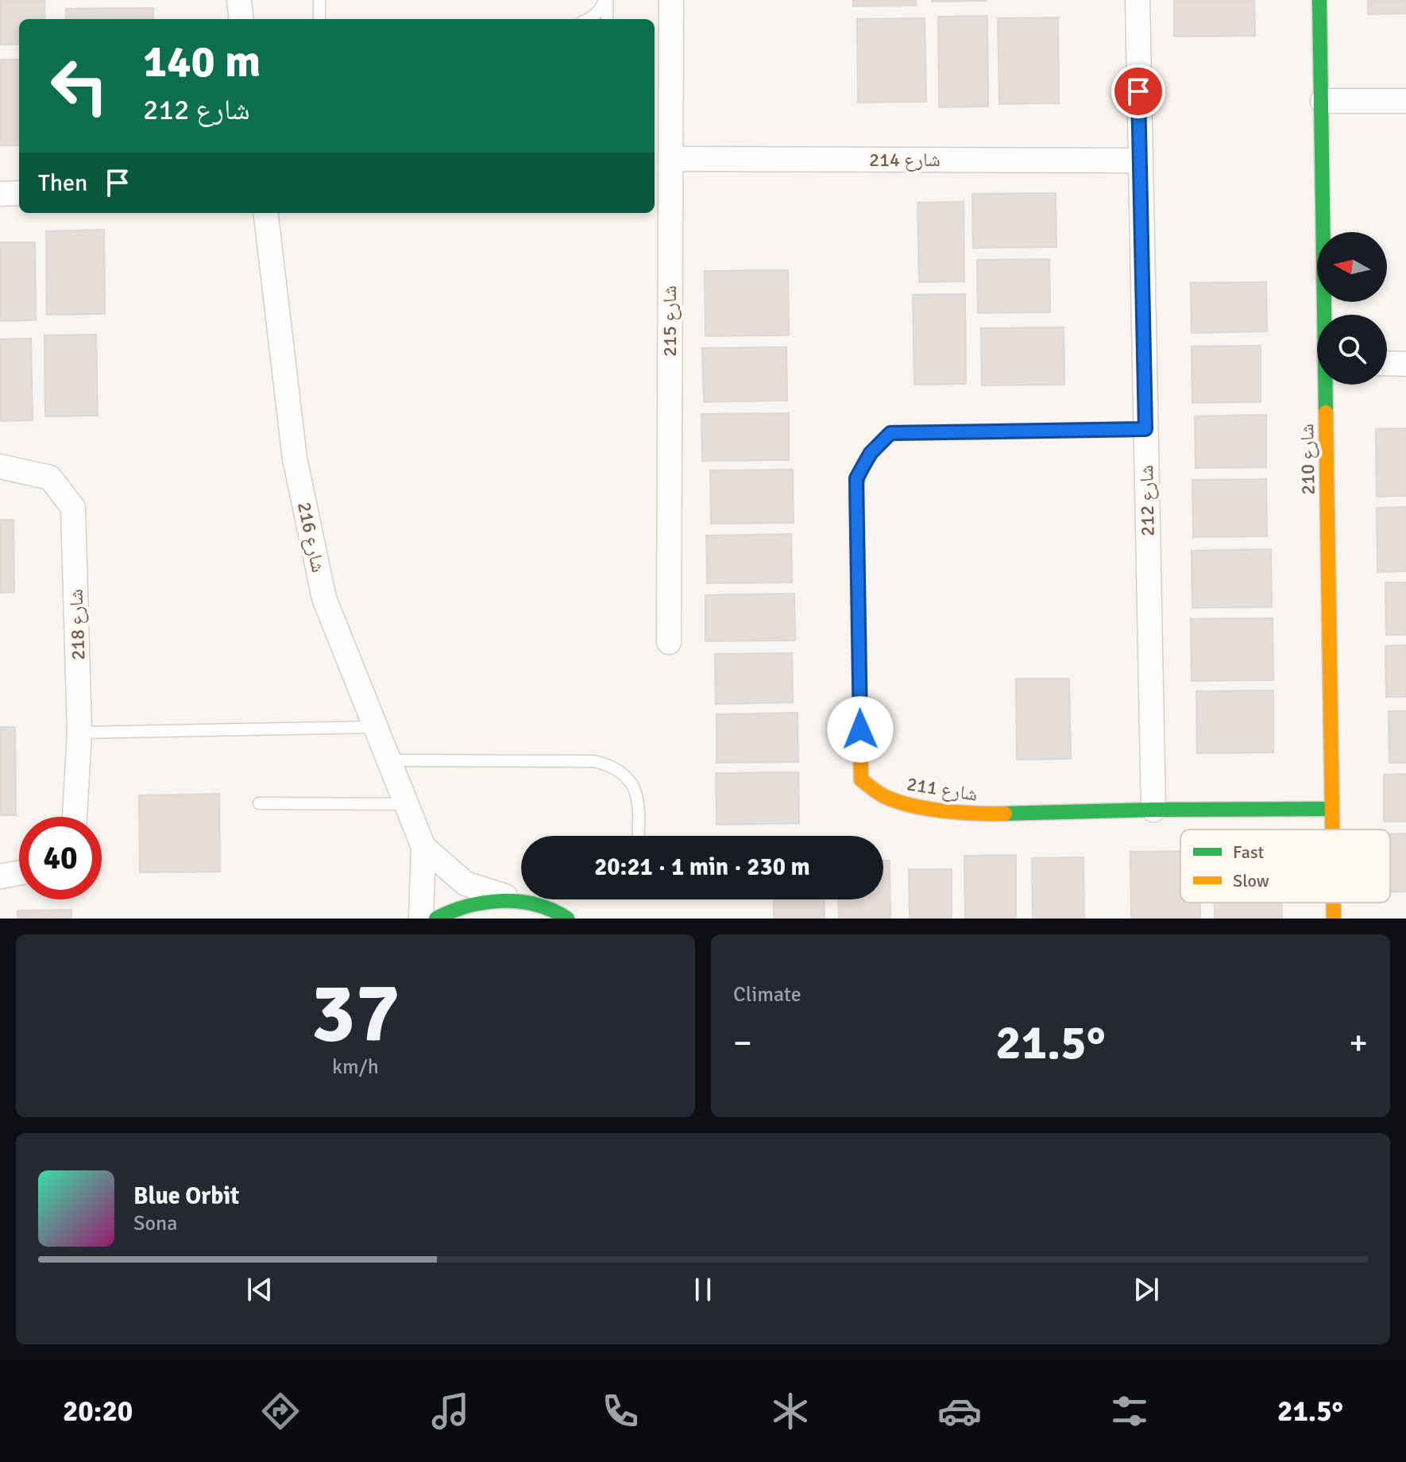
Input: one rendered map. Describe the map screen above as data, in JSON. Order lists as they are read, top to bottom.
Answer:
{
  "streets": {
    "street": [
      "شارع 214",
      "شارع 215",
      "شارع 210",
      "شارع 212",
      "شارع 216",
      "شارع 218",
      "شارع 211"
    ]
  },
  "crossings": [
    ["شارع 214", "شارع 215"],
    ["شارع 214", "شارع 212"],
    ["شارع 210", "شارع 211"],
    ["شارع 212", "شارع 211"]
  ],
  "legend": ["Fast", "Slow"],
  "north": "left",
  "page": {
    "turn": ["140 m", "شارع 212"],
    "then": "Then",
    "limit": "40",
    "trip": "20:21 · 1 min · 230 m",
    "tile": [
      ["37", "km/h"],
      "Climate"
    ],
    "heat": ["−", "21.5°", "+"],
    "song": ["Blue Orbit", "Sona"],
    "tabs": ["20:20", "21.5°"]
  }
}
